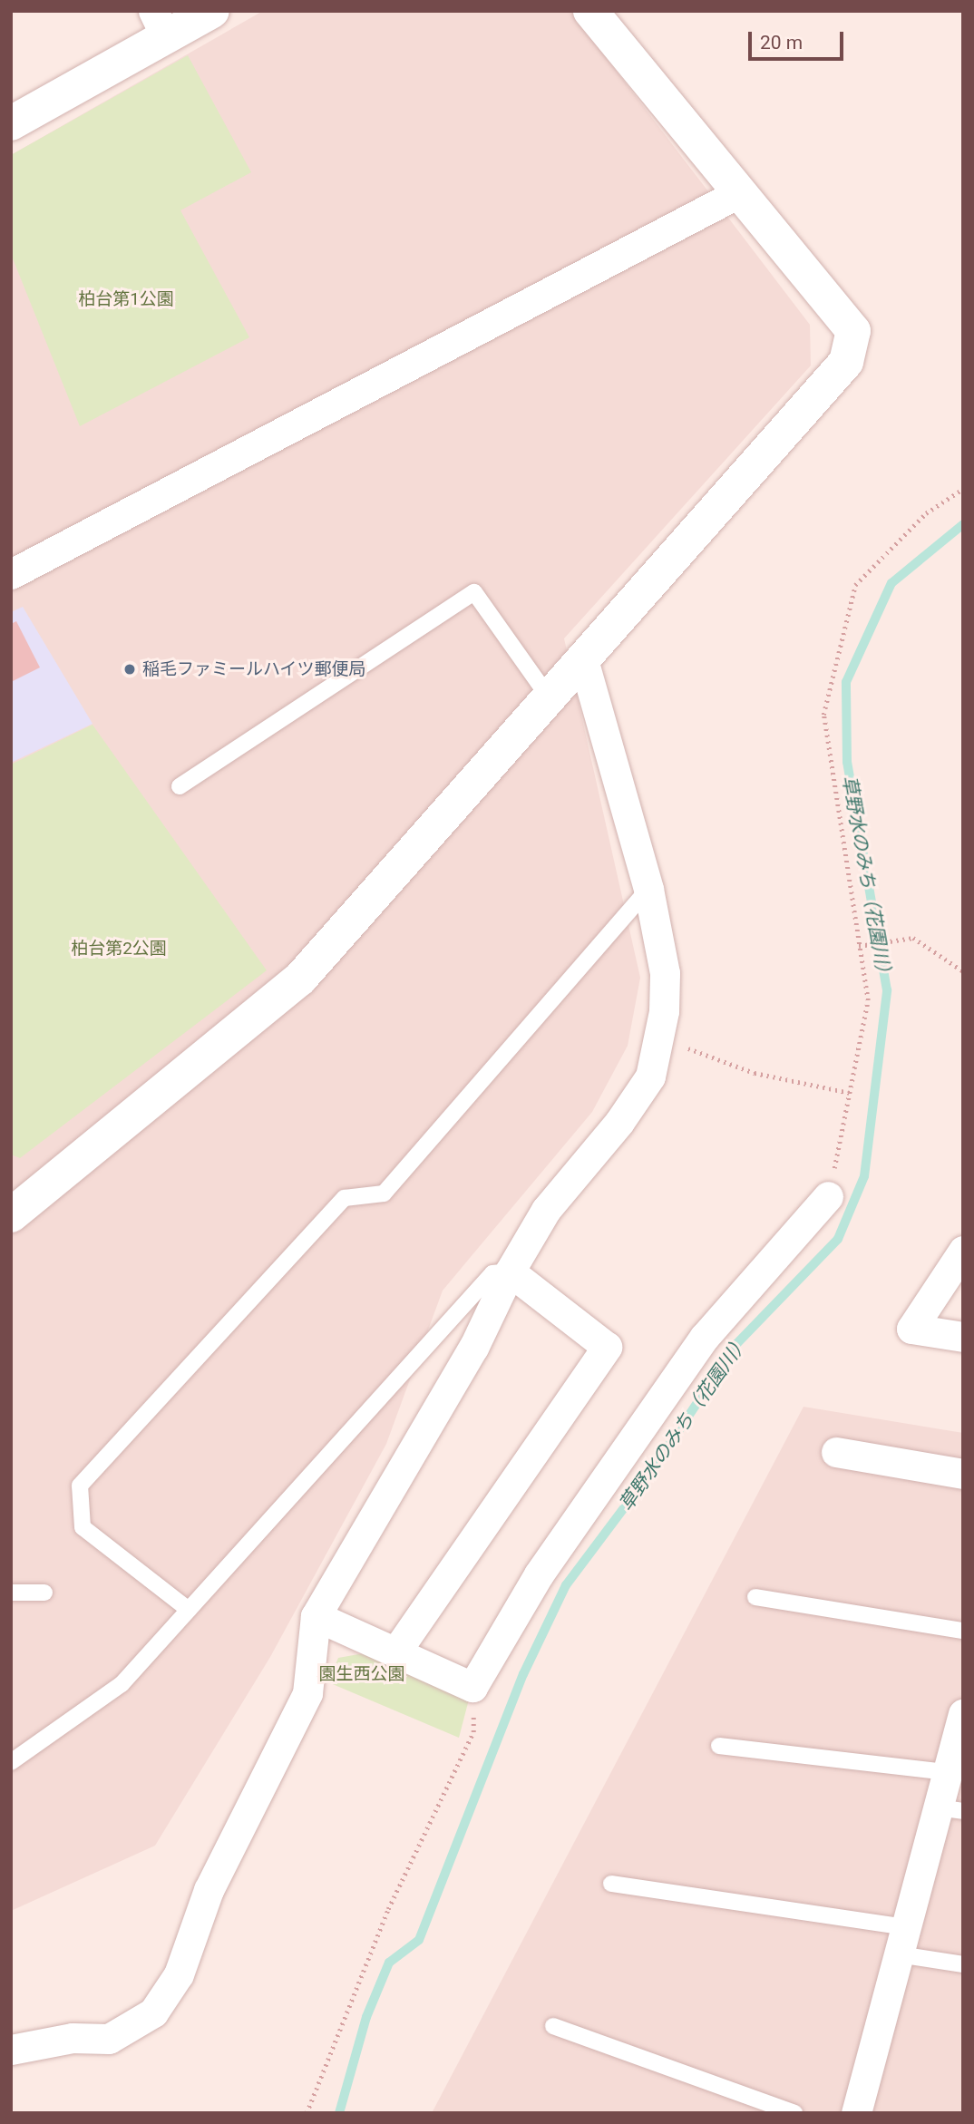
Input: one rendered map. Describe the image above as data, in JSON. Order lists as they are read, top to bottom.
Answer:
{
  "water": ["草野水のみち（花園川）"],
  "parks": ["柏台第1公園", "柏台第2公園", "園生西公園"],
  "places": ["稲毛ファミールハイツ郵便局"],
  "scale_bar": "20 m"
}
